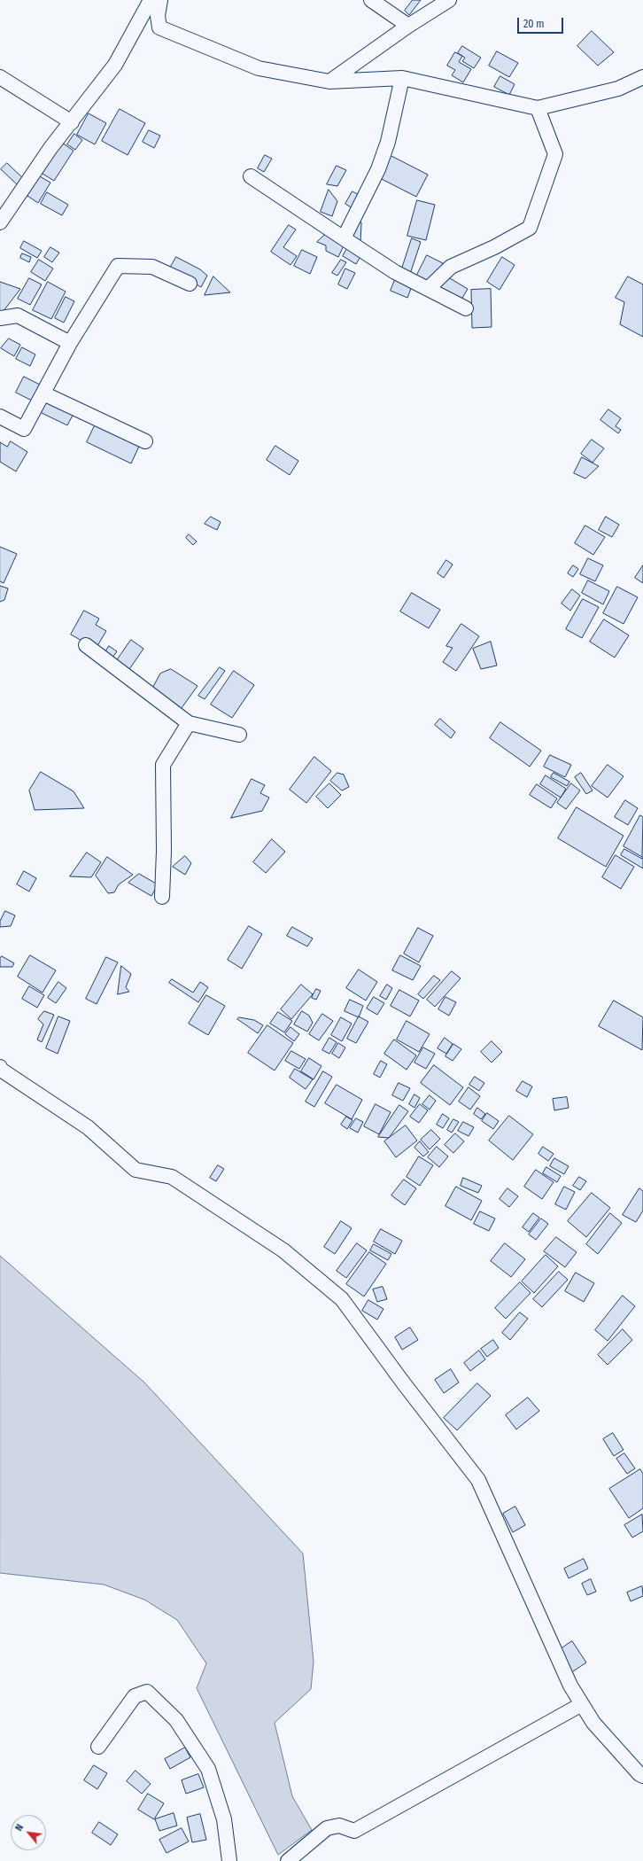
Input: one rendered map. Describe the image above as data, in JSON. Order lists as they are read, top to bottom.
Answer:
{
  "scale_bar": "20 m",
  "north": "top left"
}
